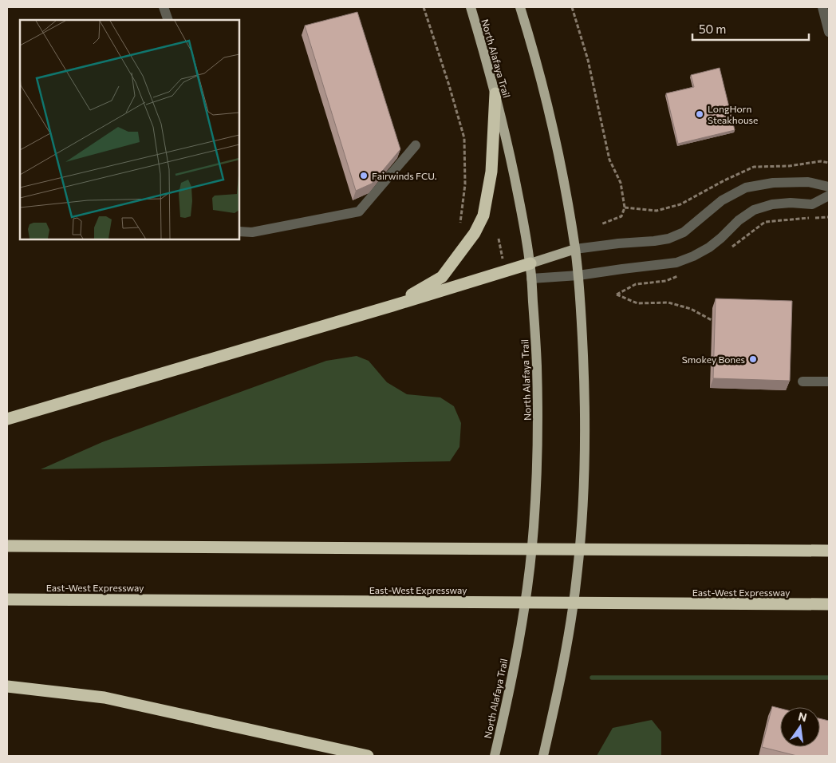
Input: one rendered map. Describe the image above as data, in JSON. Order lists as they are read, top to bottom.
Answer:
{
  "streets": {
    "highway": ["East-West Expressway"],
    "main road": ["North Alafaya Trail"]
  },
  "places": ["LongHorn Steakhouse", "Fairwinds FCU.", "Smokey Bones"],
  "scale_bar": "50 m",
  "north": "top"
}
